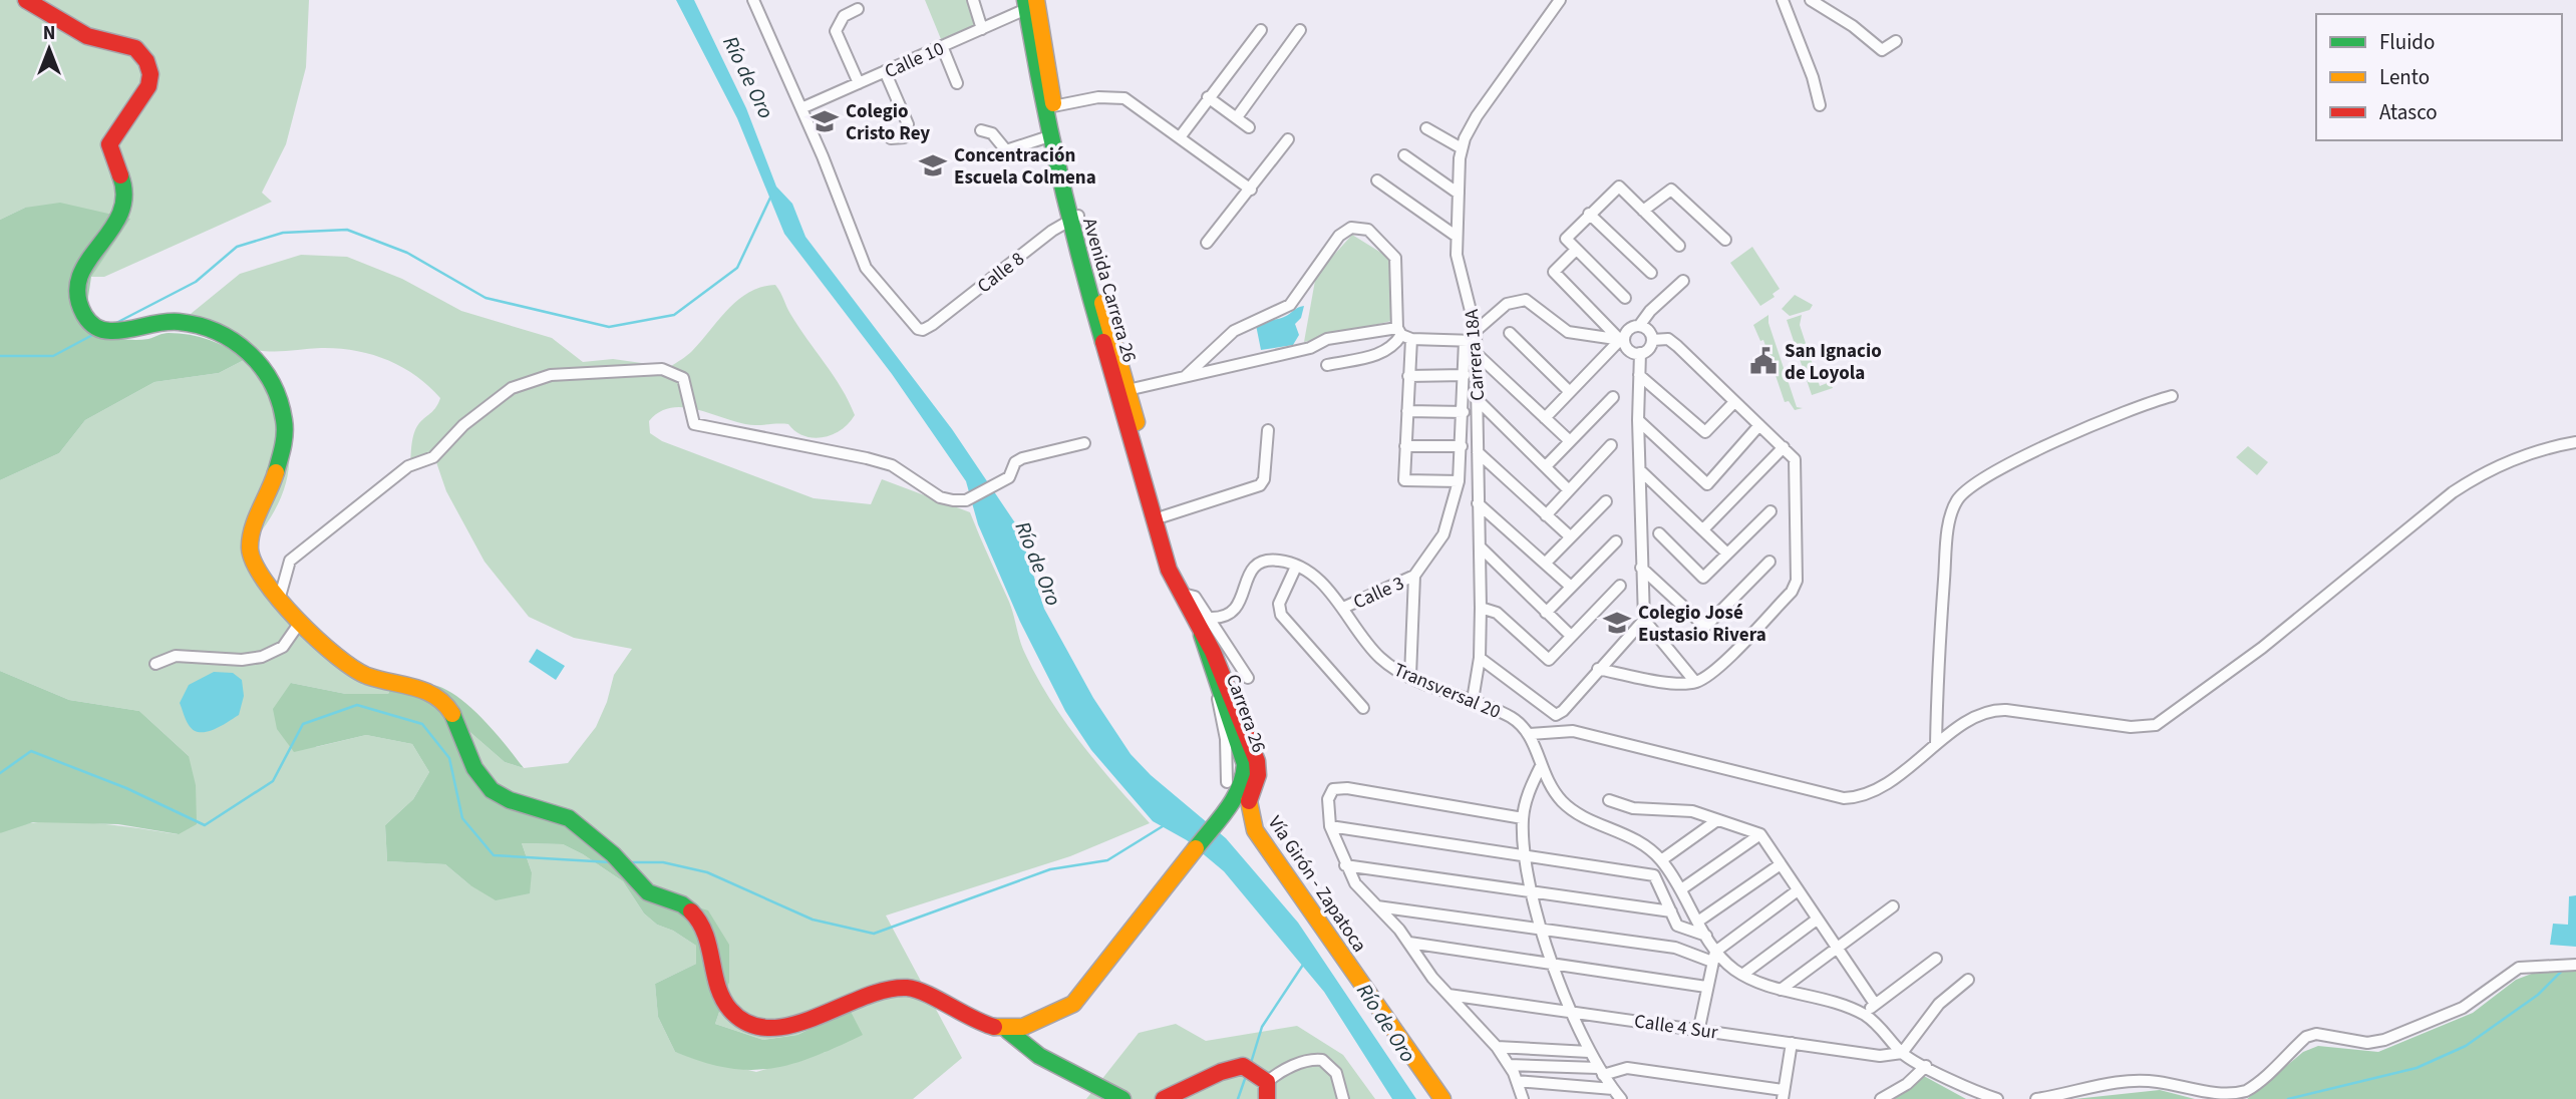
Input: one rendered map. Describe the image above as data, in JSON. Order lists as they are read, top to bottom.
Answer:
{
  "streets": {
    "street": [
      "Calle 10",
      "Calle 8",
      "Avenida Carrera 26",
      "Carrera 18A",
      "Calle 3",
      "Transversal 20",
      "Carrera 26",
      "Vía Girón - Zapatoca",
      "Calle 4 Sur"
    ]
  },
  "crossings": [
    ["Calle 10", "Calle 8"],
    ["Calle 10", "Avenida Carrera 26"],
    ["Calle 8", "Avenida Carrera 26"],
    ["Avenida Carrera 26", "Carrera 26"],
    ["Avenida Carrera 26", "Vía Girón - Zapatoca"],
    ["Carrera 18A", "Transversal 20"],
    ["Calle 3", "Transversal 20"],
    ["Carrera 26", "Vía Girón - Zapatoca"]
  ],
  "water": ["Río de Oro"],
  "places": {
    "school or university": ["Colegio Cristo Rey", "Concentración Escuela Colmena", "Colegio José Eustasio Rivera"],
    "public building": ["San Ignacio de Loyola"]
  },
  "legend": ["Fluido", "Lento", "Atasco"],
  "north": "top"
}
